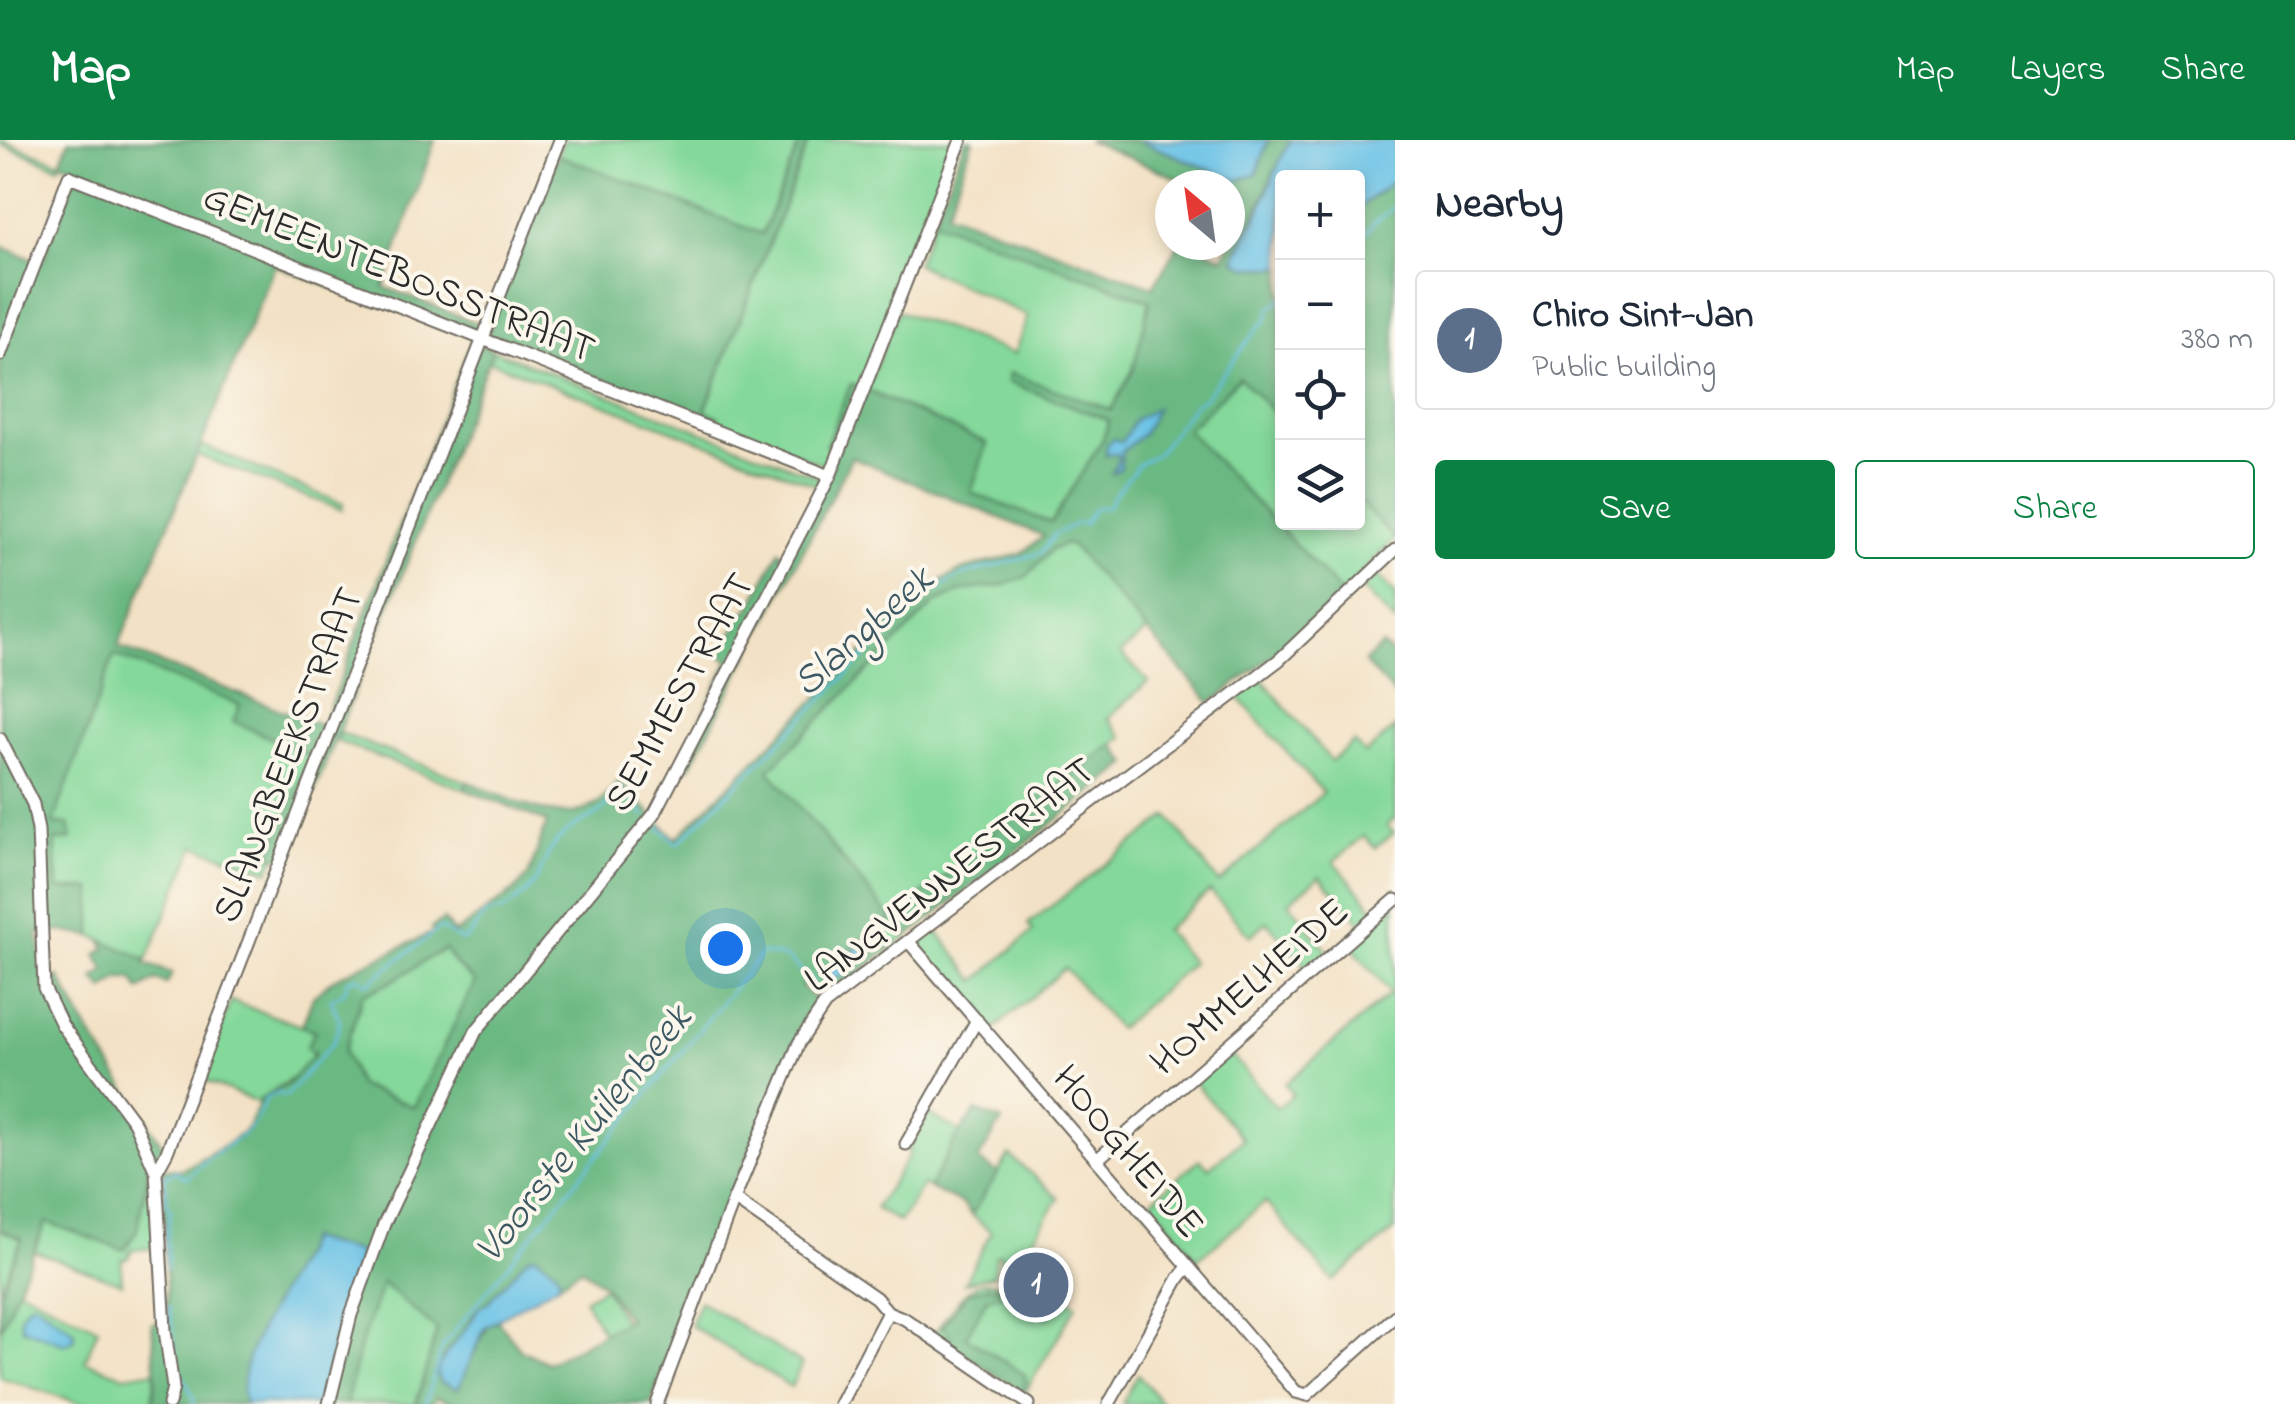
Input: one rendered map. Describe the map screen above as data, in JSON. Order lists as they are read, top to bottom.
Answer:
{
  "streets": {
    "street": [
      "GEMEENTEBOSSTRAAT",
      "SEMMESTRAAT",
      "SLANGBEEKSTRAAT",
      "LANGVENNESTRAAT",
      "HOMMELHEIDE",
      "HOOGHEIDE"
    ]
  },
  "crossings": [
    ["GEMEENTEBOSSTRAAT", "SEMMESTRAAT"],
    ["GEMEENTEBOSSTRAAT", "SLANGBEEKSTRAAT"],
    ["LANGVENNESTRAAT", "HOOGHEIDE"],
    ["HOMMELHEIDE", "HOOGHEIDE"]
  ],
  "water": ["Slangbeek", "Voorste Kuilenbeek"],
  "north": "top left",
  "page": {
    "header": "Map",
    "nav": ["Map", "Layers", "Share"],
    "heading": "Nearby",
    "map_buttons": ["+", "−"],
    "list": [
      {
        "mark": "1",
        "name": "Chiro Sint-Jan",
        "note": "Public building",
        "value": "380 m"
      }
    ],
    "buttons": ["Save", "Share"],
    "pins": "1"
  }
}
